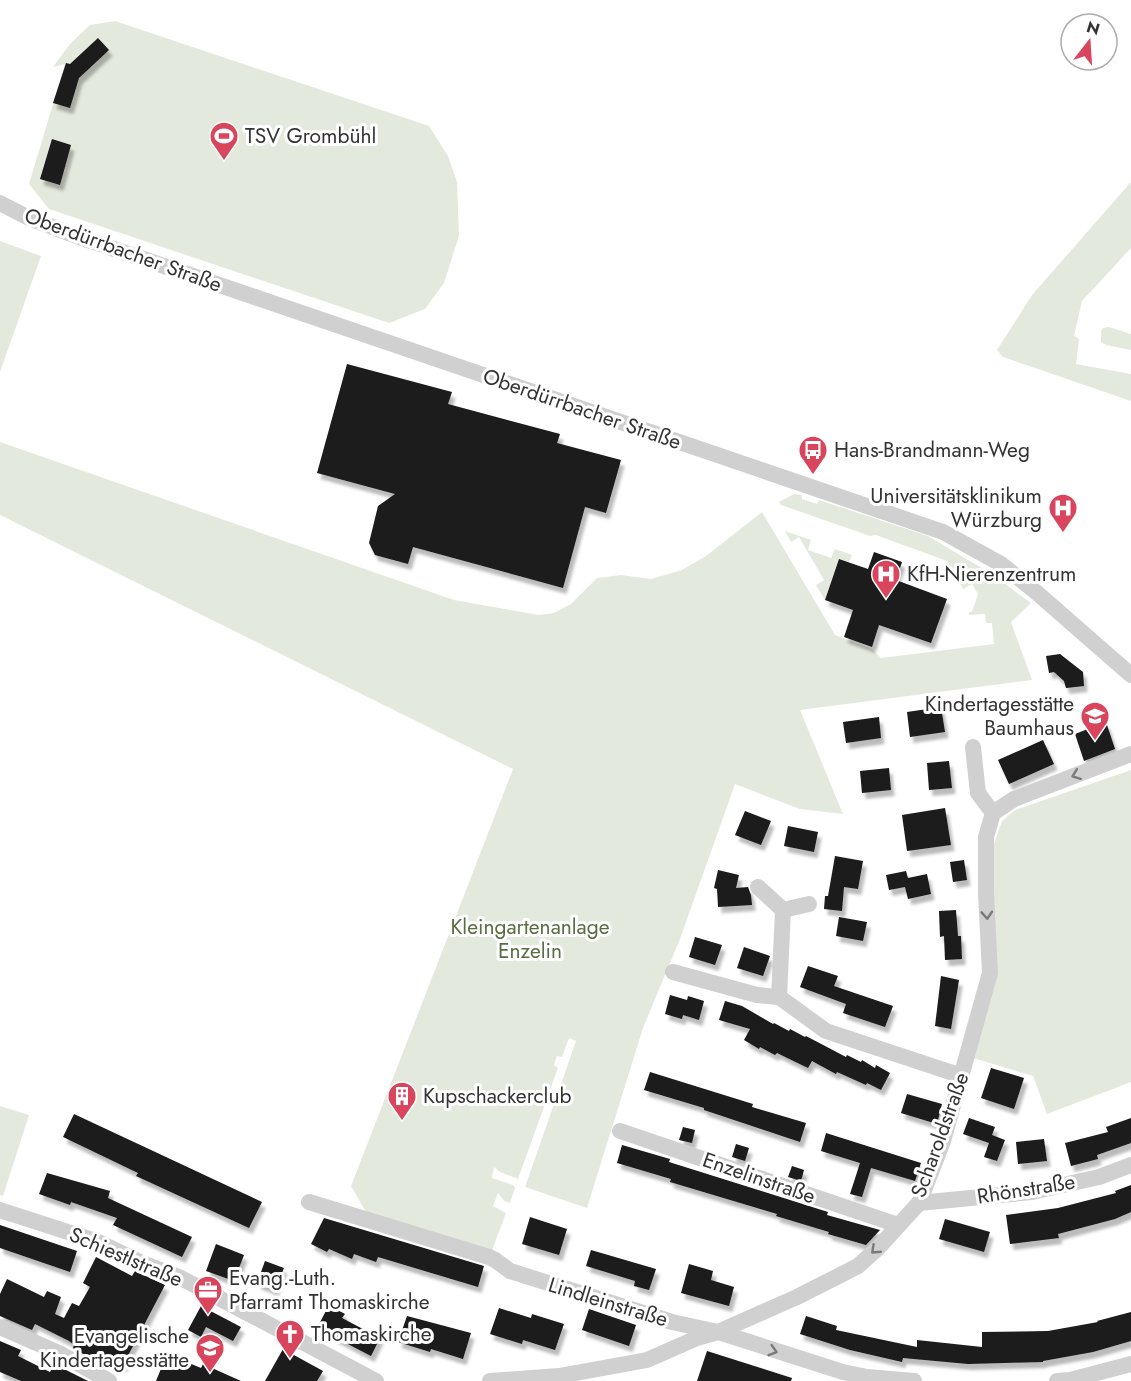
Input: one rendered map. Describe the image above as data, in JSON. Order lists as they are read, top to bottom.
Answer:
{
  "streets": {
    "street": [
      "Oberdürrbacher Straße",
      "Scharoldstraße",
      "Enzelinstraße",
      "Rhönstraße",
      "Schiestlstraße",
      "Lindleinstraße"
    ]
  },
  "crossings": [
    ["Scharoldstraße", "Enzelinstraße"],
    ["Scharoldstraße", "Rhönstraße"],
    ["Scharoldstraße", "Lindleinstraße"]
  ],
  "one_way": ["Scharoldstraße"],
  "parks": ["Kleingartenanlage Enzelin"],
  "places": {
    "sports": ["TSV Grombühl"],
    "bus stop": ["Hans-Brandmann-Weg"],
    "hospital": ["Universitätsklinikum Würzburg", "KfH-Nierenzentrum"],
    "school or university": ["Kindertagesstätte Baumhaus", "Evangelische Kindertagesstätte"],
    "building": ["Kupschackerclub"],
    "office": ["Evang.-Luth. Pfarramt Thomaskirche"],
    "church": ["Thomaskirche"]
  },
  "north": "top"
}
